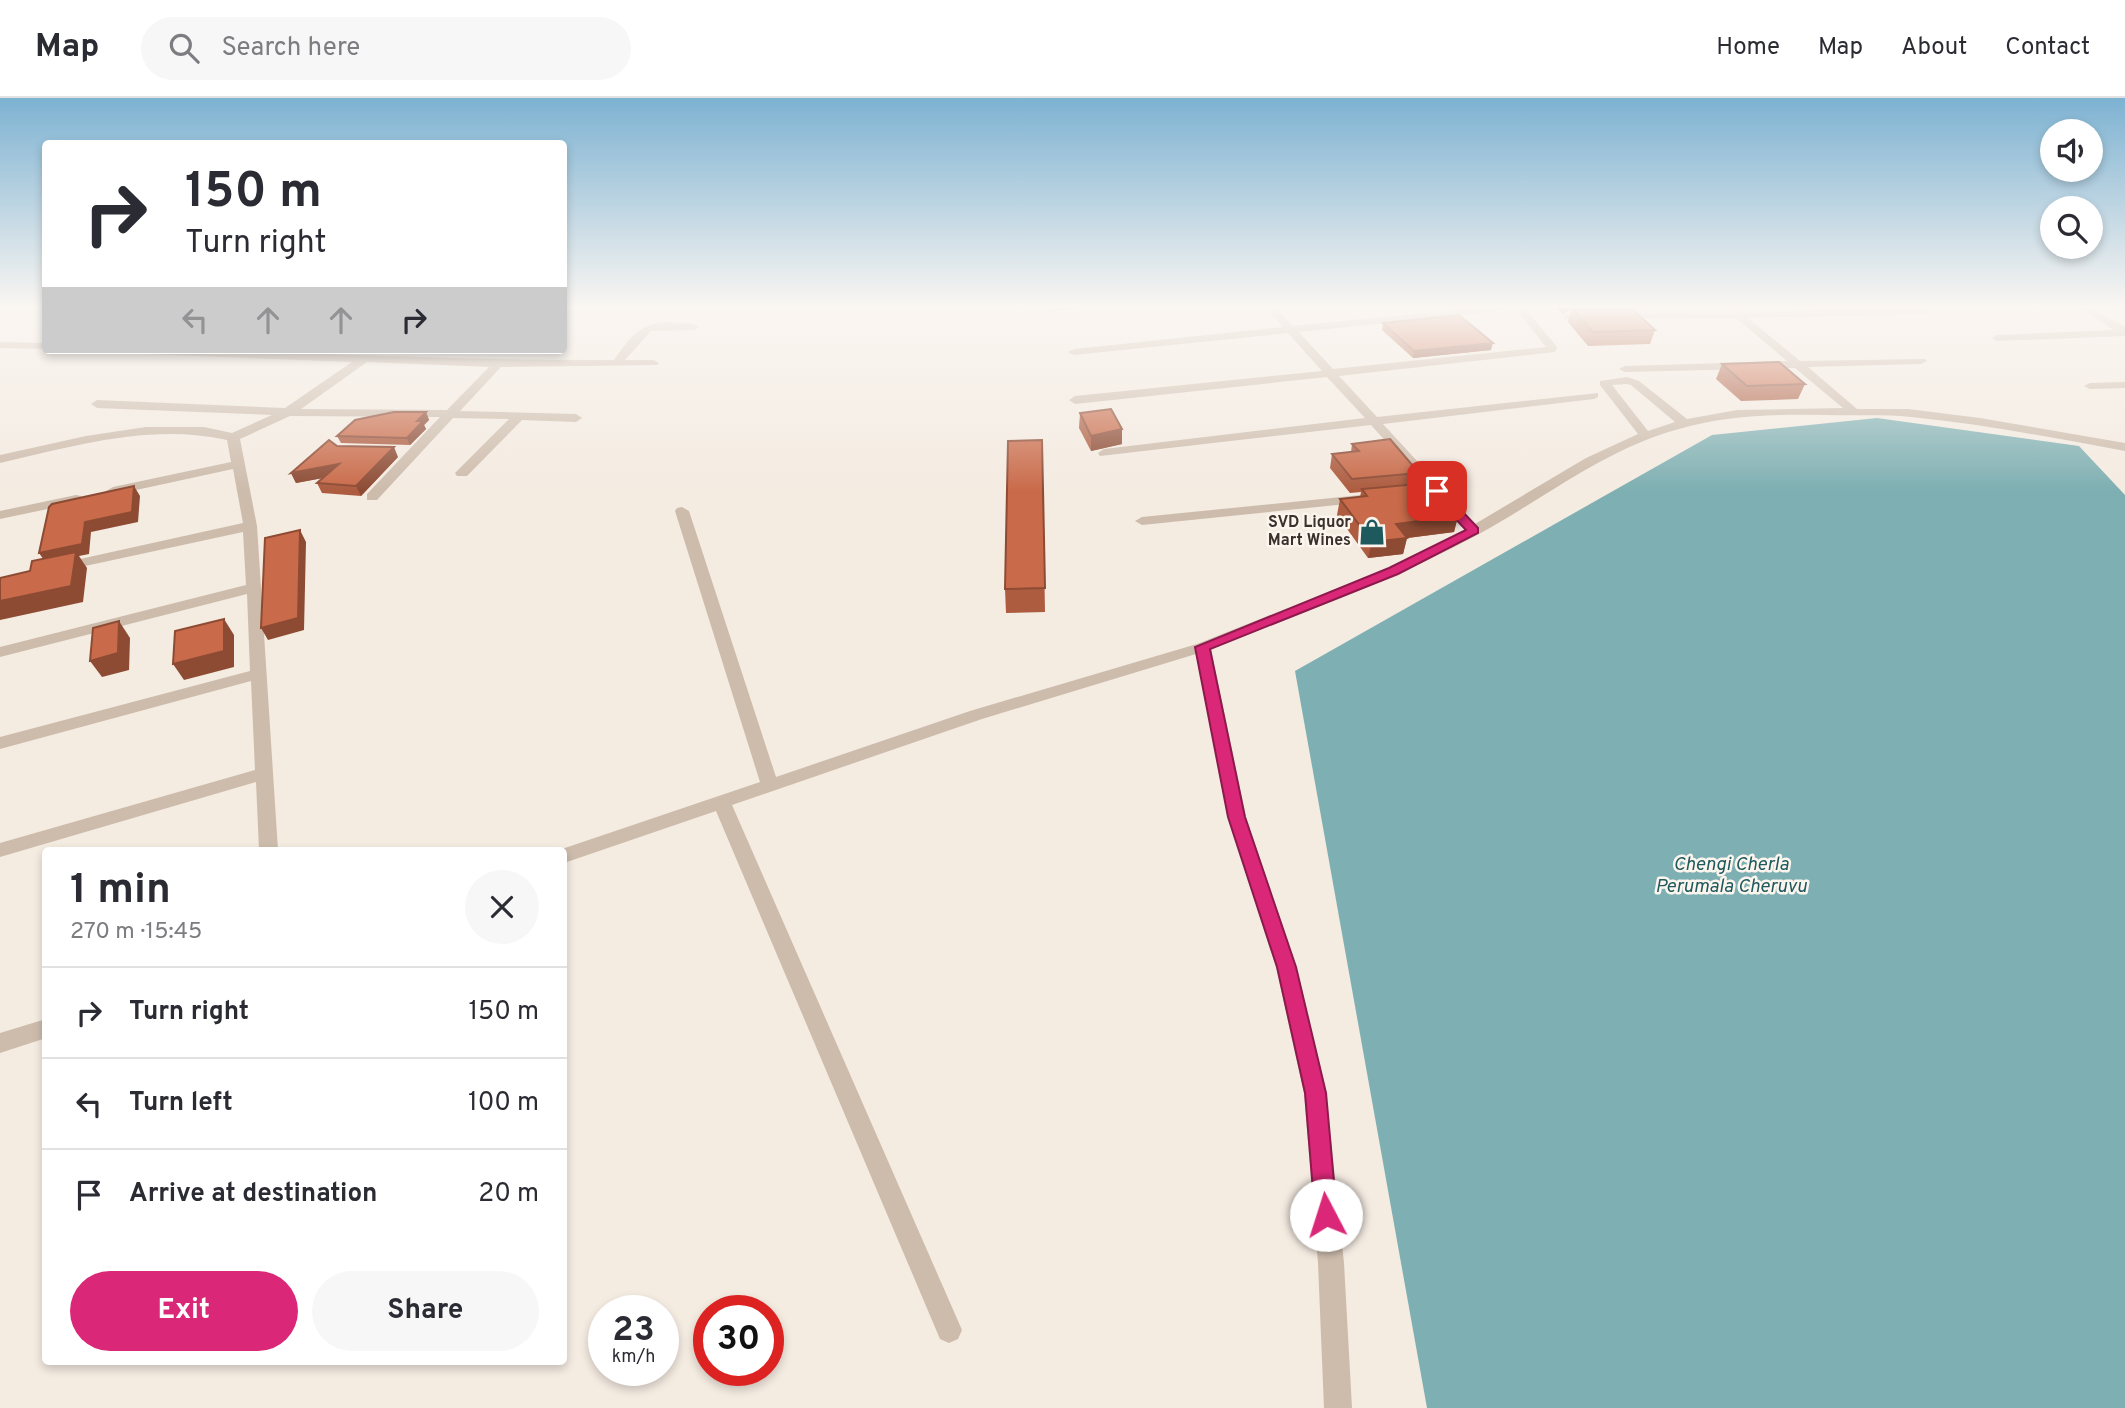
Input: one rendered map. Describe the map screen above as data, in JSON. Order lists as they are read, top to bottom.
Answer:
{
  "water": ["Chengi Cherla Perumala Cheruvu"],
  "places": {
    "shop": ["SVD Liquor Mart Wines"]
  },
  "page": {
    "header": "Map",
    "search": "Search here",
    "nav": [
      "Home",
      "Map",
      "About",
      "Contact"
    ],
    "turn": ["150 m", "Turn right"],
    "heading": ["1 min", "270 m · 15:45"],
    "list": [
      {
        "name": "Turn right",
        "value": "150 m"
      },
      {
        "name": "Turn left",
        "value": "100 m"
      },
      {
        "name": "Arrive at destination",
        "value": "20 m"
      }
    ],
    "buttons": ["Exit", "Share"],
    "speed": "23 km/h",
    "limit": "30"
  }
}
